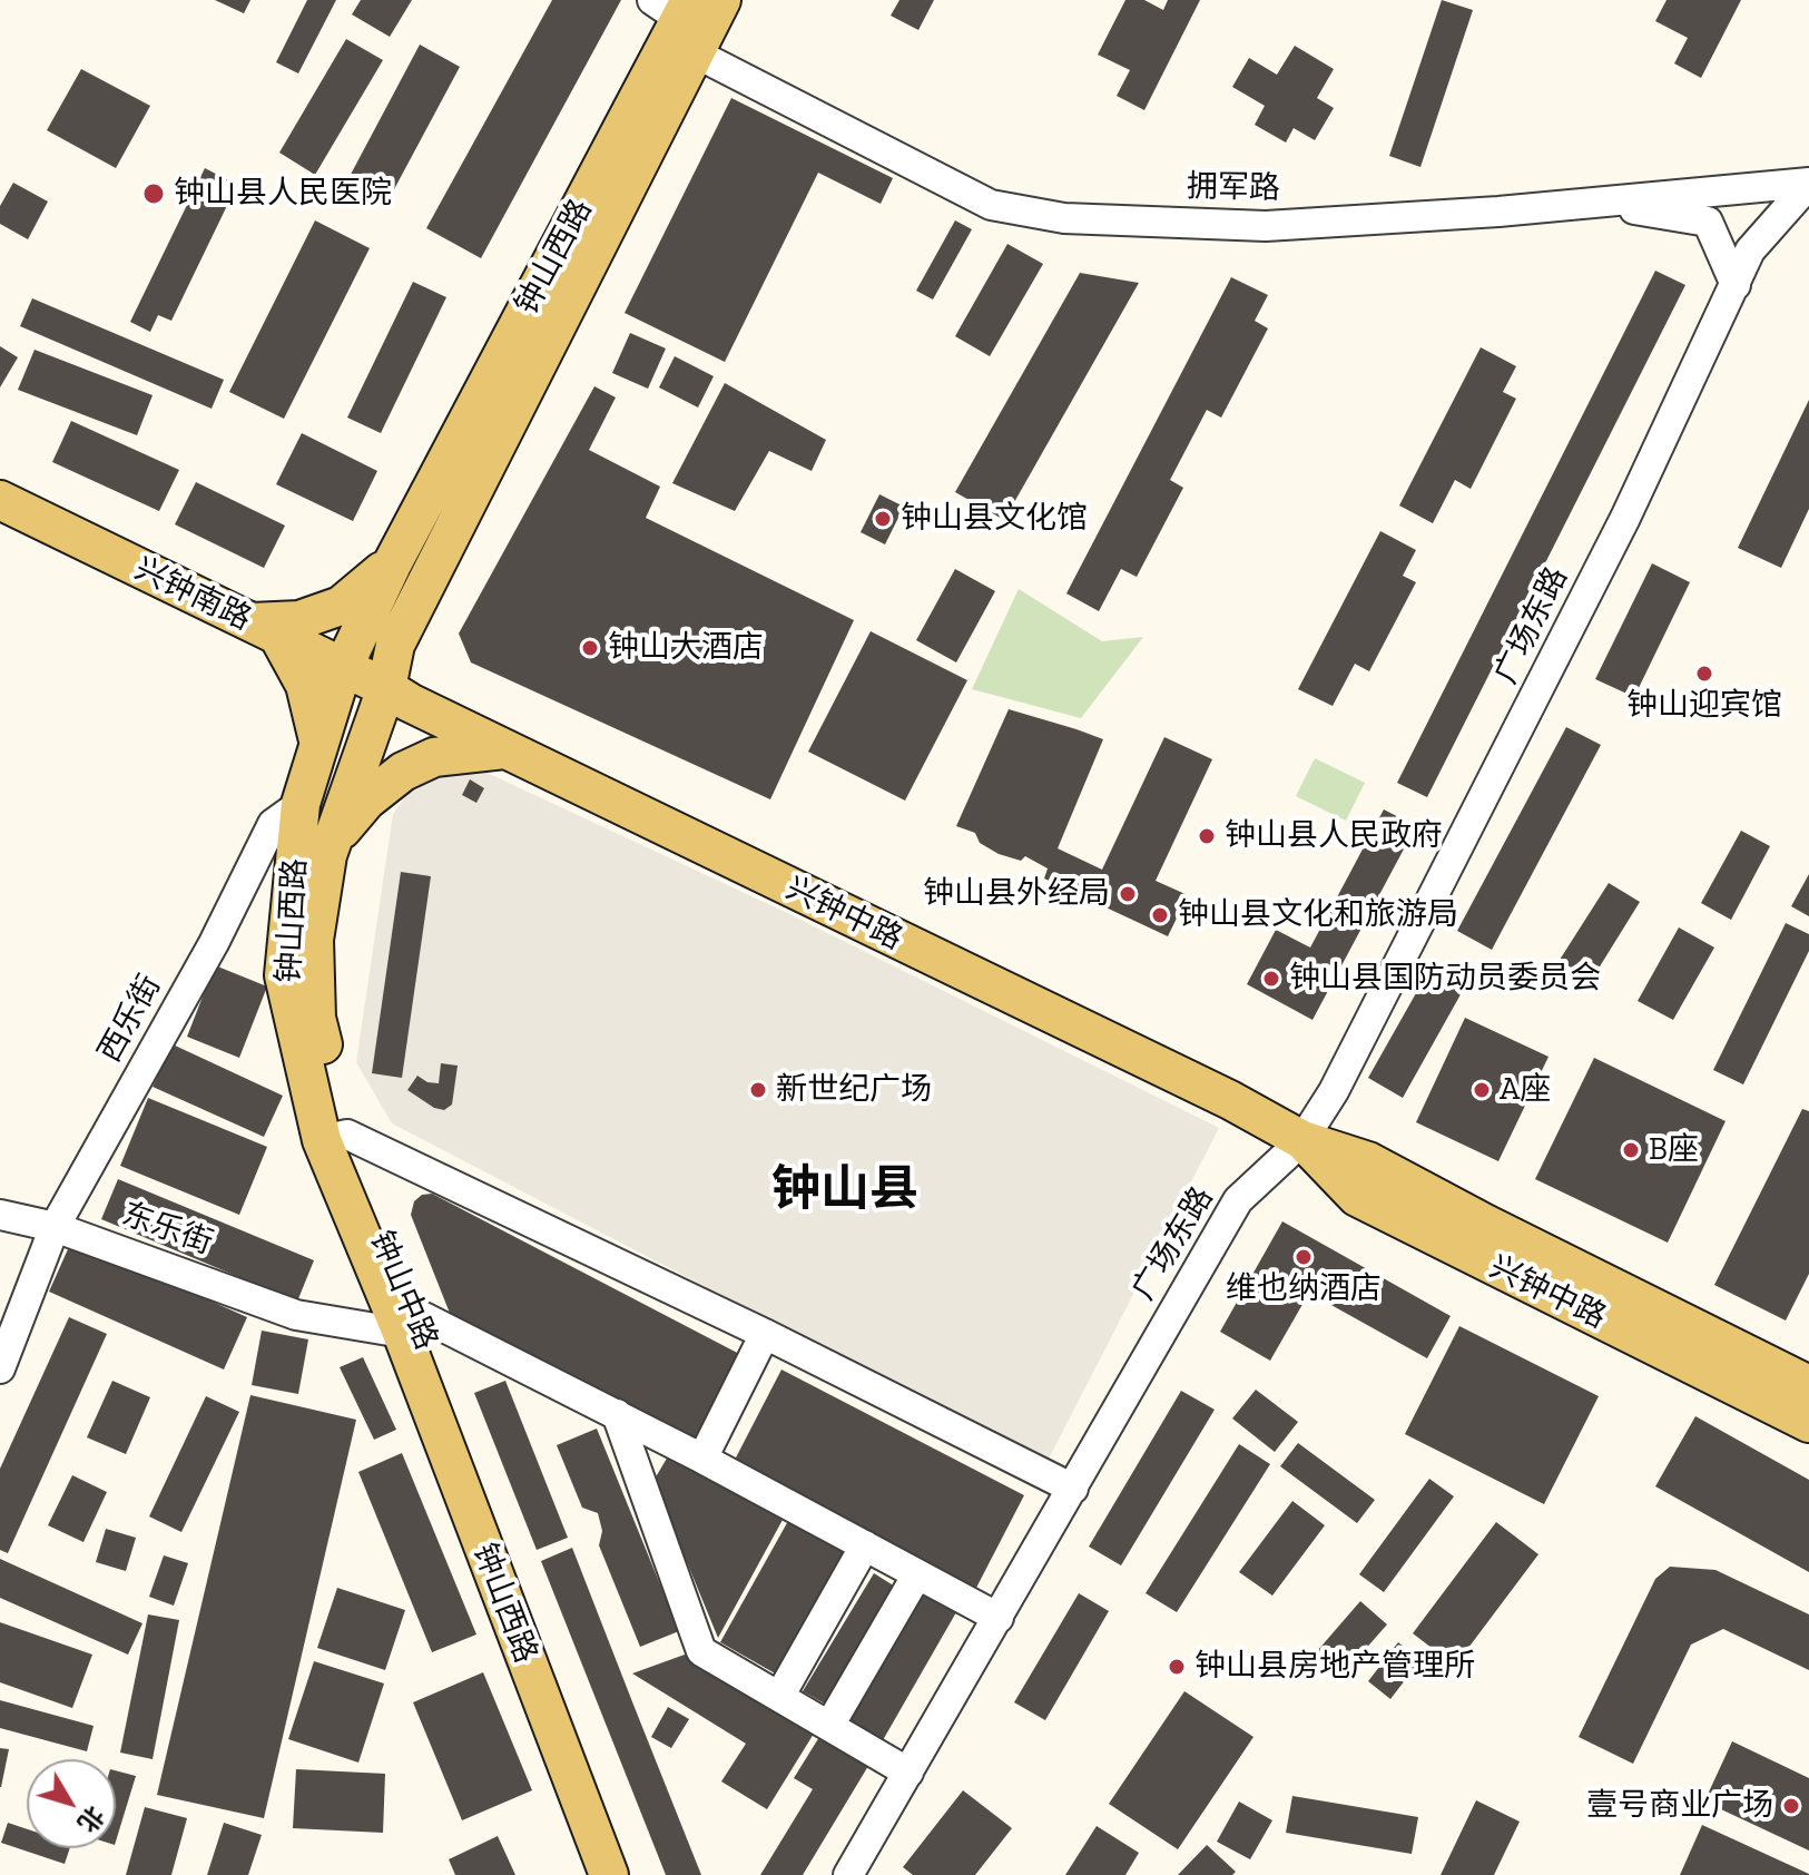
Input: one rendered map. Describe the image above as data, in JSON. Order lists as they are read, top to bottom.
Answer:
{
  "streets": {
    "main road": [
      "钟山西路",
      "兴钟南路",
      "兴钟中路",
      "钟山中路"
    ],
    "street": [
      "拥军路",
      "广场东路",
      "西乐街",
      "东乐街"
    ]
  },
  "crossings": [
    ["拥军路", "钟山西路"],
    ["拥军路", "广场东路"],
    ["钟山西路", "兴钟南路"],
    ["钟山西路", "兴钟中路"],
    ["钟山西路", "西乐街"],
    ["钟山西路", "东乐街"],
    ["钟山西路", "钟山中路"],
    ["兴钟南路", "兴钟中路"],
    ["广场东路", "兴钟中路"],
    ["广场东路", "东乐街"],
    ["西乐街", "东乐街"],
    ["东乐街", "钟山中路"]
  ],
  "districts": ["钟山县"],
  "places": [
    "钟山县人民医院",
    "钟山县文化馆",
    "钟山大酒店",
    "钟山迎宾馆",
    "钟山县人民政府",
    "钟山县外经局",
    "钟山县文化和旅游局",
    "钟山县国防动员委员会",
    "新世纪广场",
    "A座",
    "B座",
    "维也纳酒店",
    "钟山县房地产管理所",
    "壹号商业广场"
  ],
  "north": "bottom right"
}
